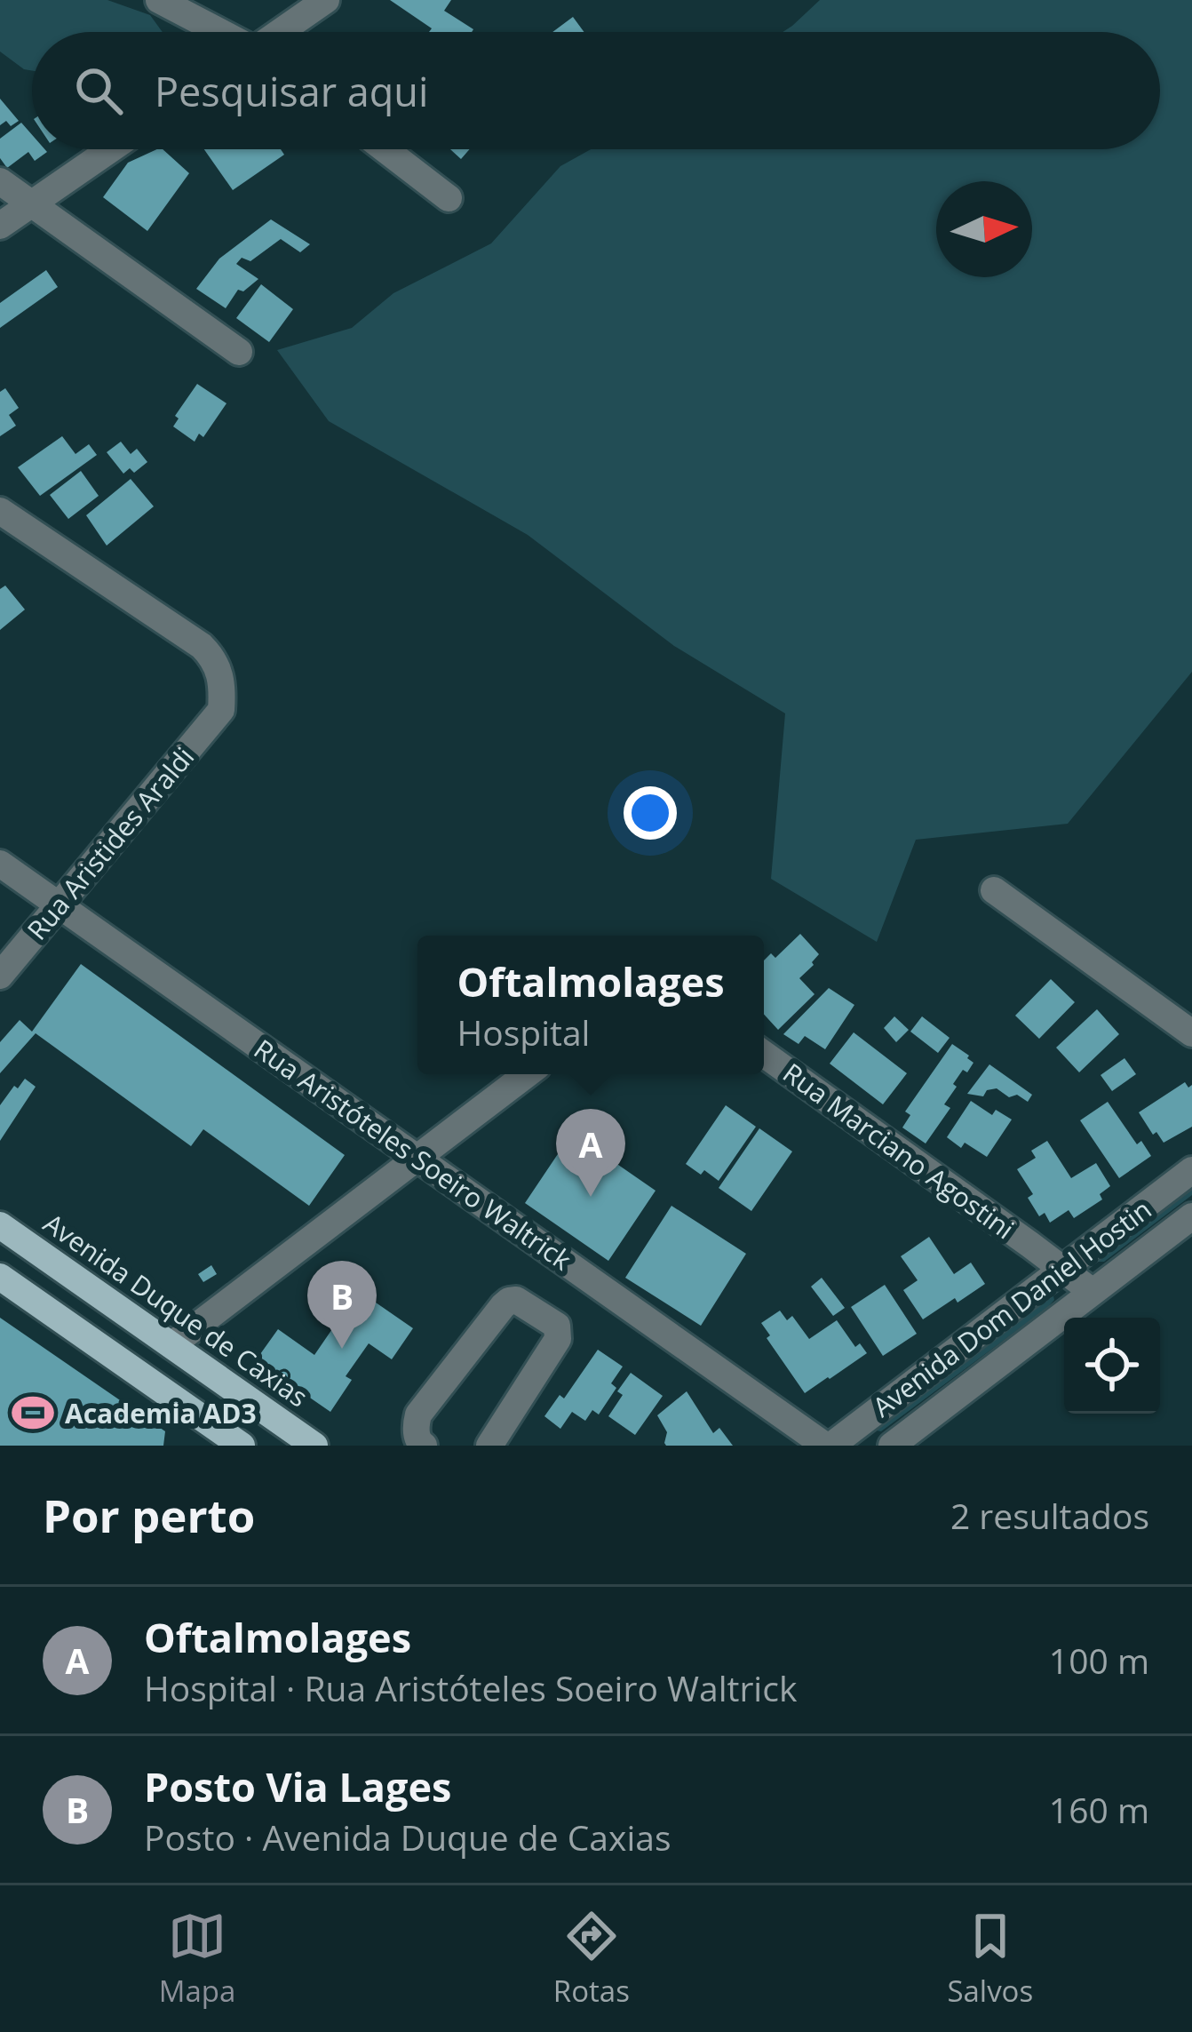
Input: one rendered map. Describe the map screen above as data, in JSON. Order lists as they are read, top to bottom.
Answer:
{
  "streets": {
    "main road": ["Avenida Duque de Caxias"],
    "street": [
      "Rua Aristides Araldi",
      "Rua Marciano Agostini",
      "Rua Aristóteles Soeiro Waltrick",
      "Avenida Dom Daniel Hostin"
    ]
  },
  "crossings": [
    ["Rua Aristides Araldi", "Rua Aristóteles Soeiro Waltrick"],
    ["Rua Marciano Agostini", "Avenida Dom Daniel Hostin"],
    ["Rua Aristóteles Soeiro Waltrick", "Avenida Dom Daniel Hostin"]
  ],
  "places": {
    "sports": ["Academia AD3"]
  },
  "north": "right",
  "page": {
    "search": "Pesquisar aqui",
    "popup": ["Oftalmolages", "Hospital"],
    "pins": ["A", "B"],
    "heading": ["Por perto", "2 resultados"],
    "list": [
      {
        "mark": "A",
        "name": "Oftalmolages",
        "note": "Hospital · Rua Aristóteles Soeiro Waltrick",
        "value": "100 m"
      },
      {
        "mark": "B",
        "name": "Posto Via Lages",
        "note": "Posto · Avenida Duque de Caxias",
        "value": "160 m"
      }
    ],
    "nav": ["Mapa", "Rotas", "Salvos"]
  }
}
